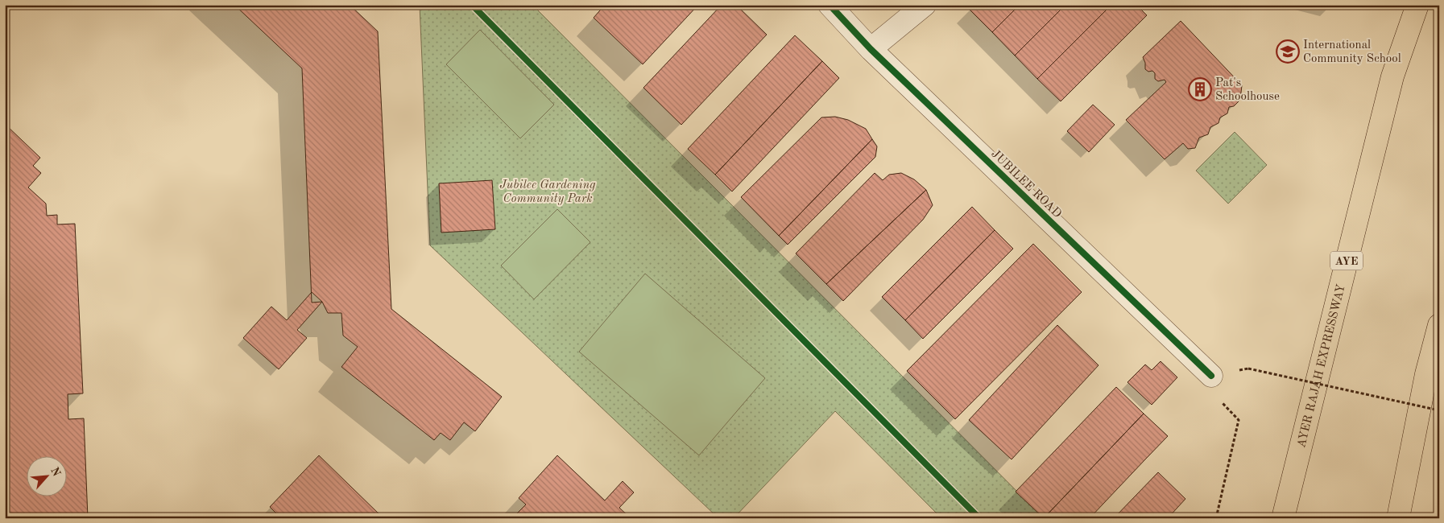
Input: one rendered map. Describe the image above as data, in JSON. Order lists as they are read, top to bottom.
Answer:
{
  "streets": {
    "highway": ["AYE", "AYER RAJAH EXPRESSWAY"],
    "street": ["JUBILEE ROAD"]
  },
  "parks": ["Jubilee Gardening Community Park"],
  "places": {
    "school or university": ["International Community School"],
    "building": ["Pat's Schoolhouse"]
  },
  "north": "top right"
}
